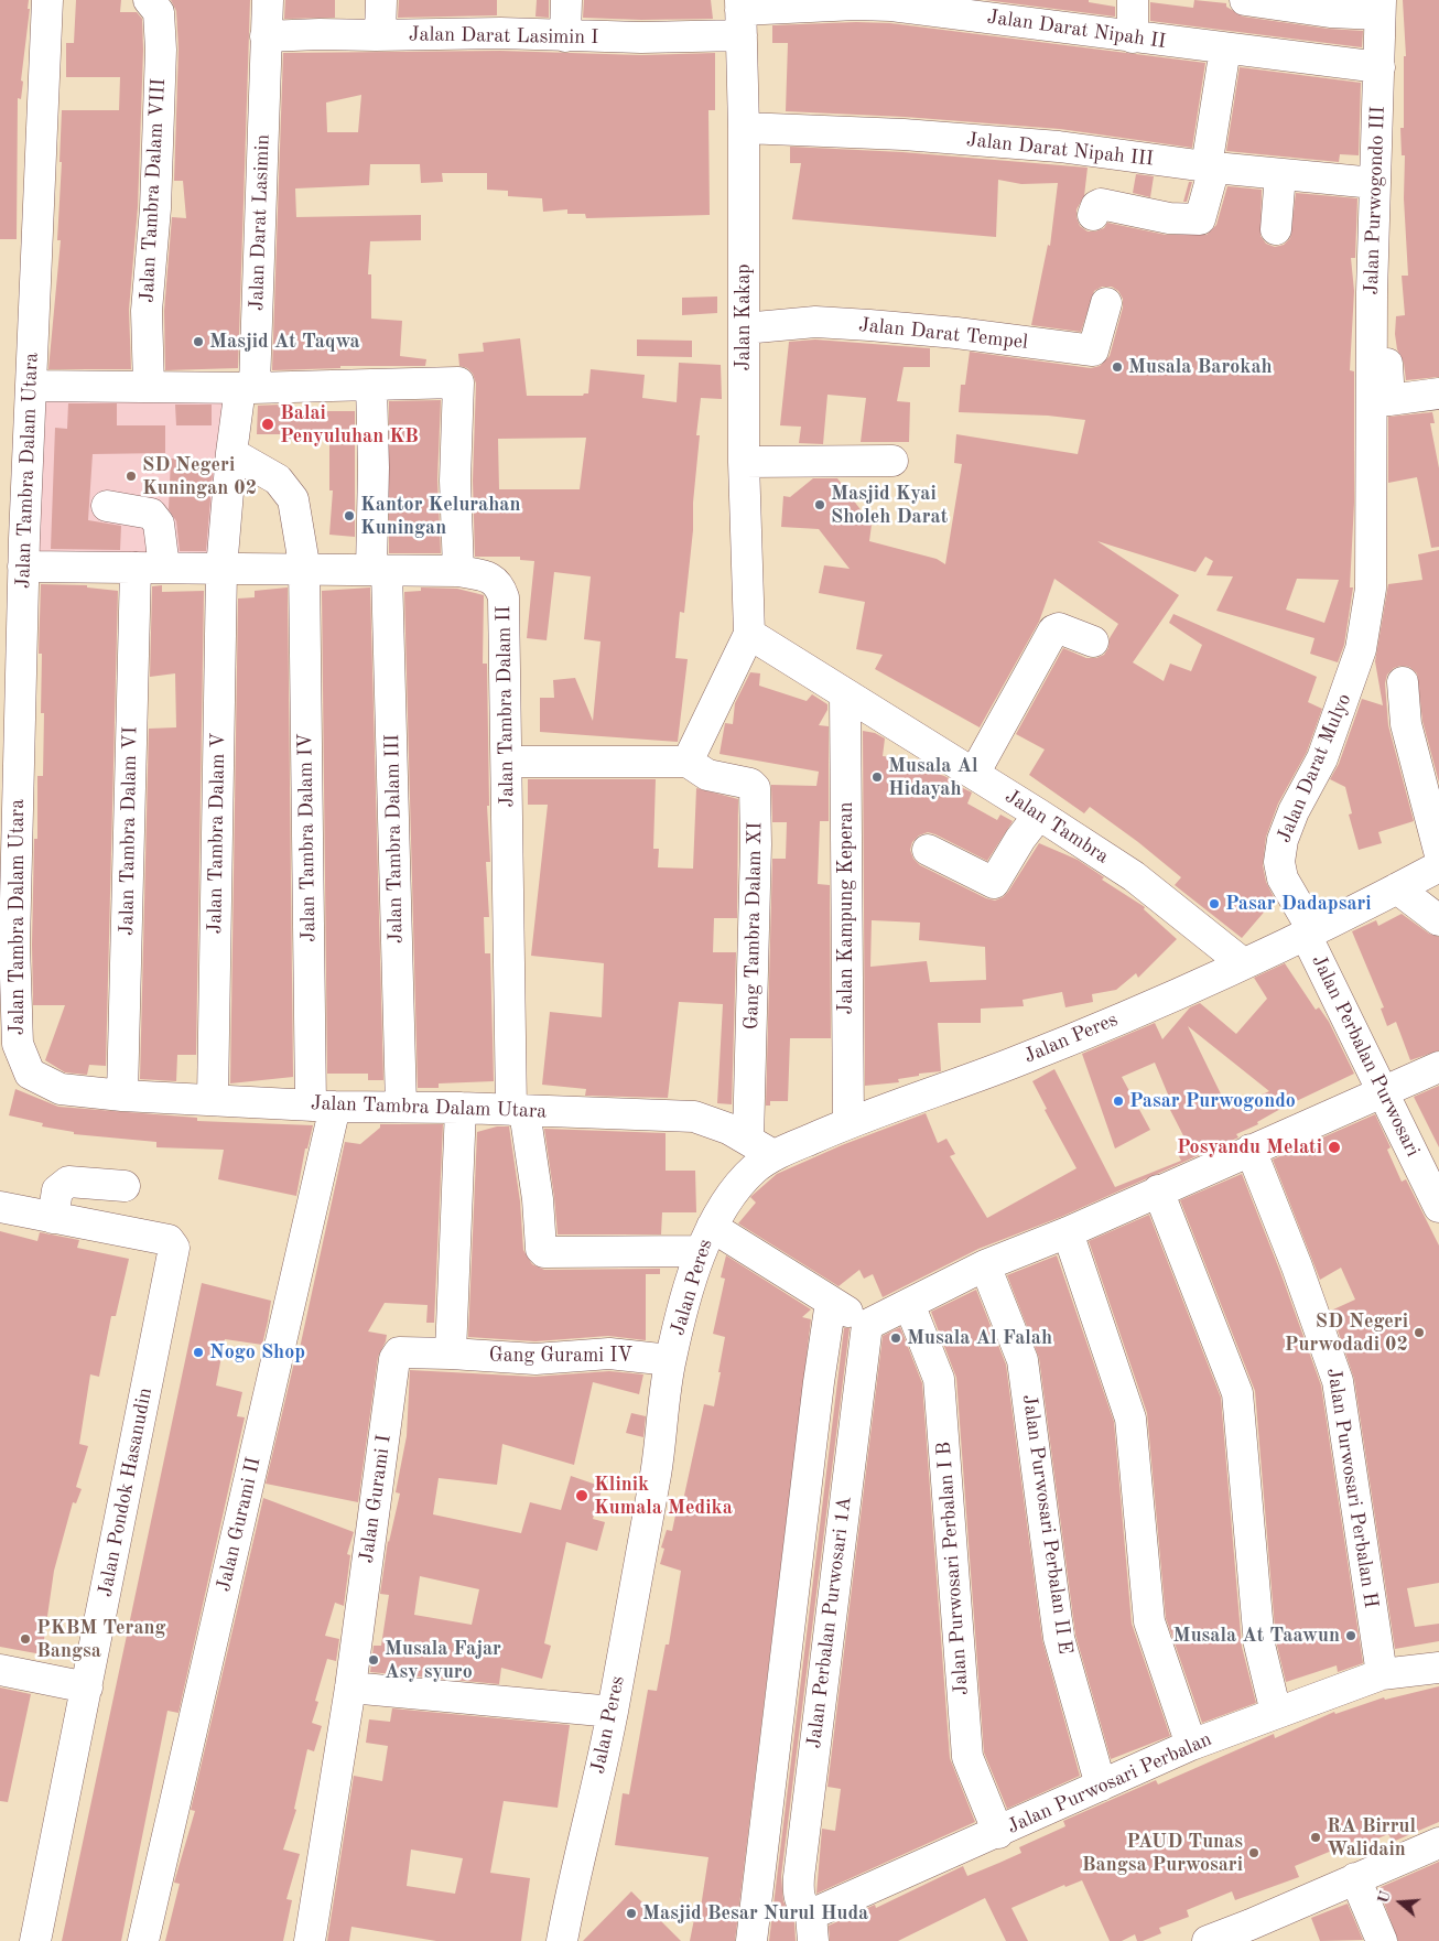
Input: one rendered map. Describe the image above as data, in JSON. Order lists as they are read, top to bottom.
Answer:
{
  "streets": {
    "street": [
      "Jalan Darat Nipah II",
      "Jalan Darat Lasimin I",
      "Jalan Darat Nipah III",
      "Jalan Tambra Dalam VIII",
      "Jalan Purwogondo III",
      "Jalan Darat Lasimin",
      "Jalan Kakap",
      "Jalan Darat Tempel",
      "Jalan Tambra Dalam Utara",
      "Jalan Tambra Dalam II",
      "Jalan Darat Mulyo",
      "Jalan Tambra",
      "Jalan Tambra Dalam VI",
      "Jalan Tambra Dalam V",
      "Jalan Tambra Dalam IV",
      "Jalan Tambra Dalam III",
      "Jalan Kampung Keperan",
      "Gang Tambra Dalam XI",
      "Jalan Peres",
      "Jalan Perbalan Purwosari",
      "Gang Gurami IV",
      "Jalan Purwosari Perbalan H",
      "Jalan Pondok Hasanudin",
      "Jalan Gurami I",
      "Jalan Gurami II",
      "Jalan Purwosari Perbalan II E",
      "Jalan Purwosari Perbalan I B",
      "Jalan Perbalan Purwosari 1A",
      "Jalan Purwosari Perbalan"
    ]
  },
  "crossings": [
    ["Jalan Darat Nipah II", "Jalan Darat Lasimin I"],
    ["Jalan Darat Nipah II", "Jalan Purwogondo III"],
    ["Jalan Darat Nipah II", "Jalan Kakap"],
    ["Jalan Darat Lasimin I", "Jalan Darat Lasimin"],
    ["Jalan Darat Lasimin I", "Jalan Kakap"],
    ["Jalan Darat Nipah III", "Jalan Purwogondo III"],
    ["Jalan Darat Nipah III", "Jalan Kakap"],
    ["Jalan Purwogondo III", "Jalan Darat Mulyo"],
    ["Jalan Darat Lasimin", "Jalan Tambra Dalam V"],
    ["Jalan Darat Lasimin", "Jalan Tambra Dalam IV"],
    ["Jalan Kakap", "Jalan Darat Tempel"],
    ["Jalan Kakap", "Jalan Tambra"],
    ["Jalan Tambra Dalam Utara", "Jalan Tambra Dalam II"],
    ["Jalan Tambra Dalam Utara", "Jalan Tambra Dalam VI"],
    ["Jalan Tambra Dalam Utara", "Jalan Tambra Dalam V"],
    ["Jalan Tambra Dalam Utara", "Jalan Tambra Dalam IV"],
    ["Jalan Tambra Dalam Utara", "Jalan Tambra Dalam III"],
    ["Jalan Tambra Dalam Utara", "Gang Tambra Dalam XI"],
    ["Jalan Tambra Dalam Utara", "Jalan Peres"],
    ["Jalan Tambra Dalam Utara", "Jalan Gurami II"],
    ["Jalan Tambra Dalam II", "Jalan Tambra Dalam VI"],
    ["Jalan Tambra Dalam II", "Jalan Tambra Dalam V"],
    ["Jalan Tambra Dalam II", "Jalan Tambra Dalam IV"],
    ["Jalan Tambra Dalam II", "Jalan Tambra Dalam III"],
    ["Jalan Tambra Dalam II", "Jalan Peres"],
    ["Jalan Darat Mulyo", "Jalan Peres"],
    ["Jalan Darat Mulyo", "Jalan Perbalan Purwosari"],
    ["Jalan Tambra", "Jalan Kampung Keperan"],
    ["Jalan Tambra", "Jalan Peres"],
    ["Jalan Tambra Dalam V", "Jalan Tambra Dalam IV"],
    ["Jalan Tambra Dalam IV", "Jalan Gurami II"],
    ["Jalan Kampung Keperan", "Jalan Peres"],
    ["Jalan Peres", "Jalan Perbalan Purwosari"],
    ["Jalan Peres", "Gang Gurami IV"],
    ["Gang Gurami IV", "Jalan Gurami I"],
    ["Jalan Purwosari Perbalan H", "Jalan Purwosari Perbalan"],
    ["Jalan Purwosari Perbalan II E", "Jalan Purwosari Perbalan"],
    ["Jalan Purwosari Perbalan I B", "Jalan Purwosari Perbalan"],
    ["Jalan Perbalan Purwosari 1A", "Jalan Purwosari Perbalan"]
  ],
  "places": [
    "Masjid At Taqwa",
    "Musala Barokah",
    "Balai Penyuluhan KB",
    "SD Negeri Kuningan 02",
    "Masjid Kyai Sholeh Darat",
    "Kantor Kelurahan Kuningan",
    "Musala Al Hidayah",
    "Pasar Dadapsari",
    "Pasar Purwogondo",
    "Posyandu Melati",
    "SD Negeri Purwodadi 02",
    "Musala Al Falah",
    "Nogo Shop",
    "Klinik Kumala Medika",
    "Musala At Taawun",
    "PKBM Terang Bangsa",
    "Musala Fajar Asy syuro",
    "RA Birrul Walidain",
    "PAUD Tunas Bangsa Purwosari",
    "Masjid Besar Nurul Huda"
  ],
  "north": "left"
}
